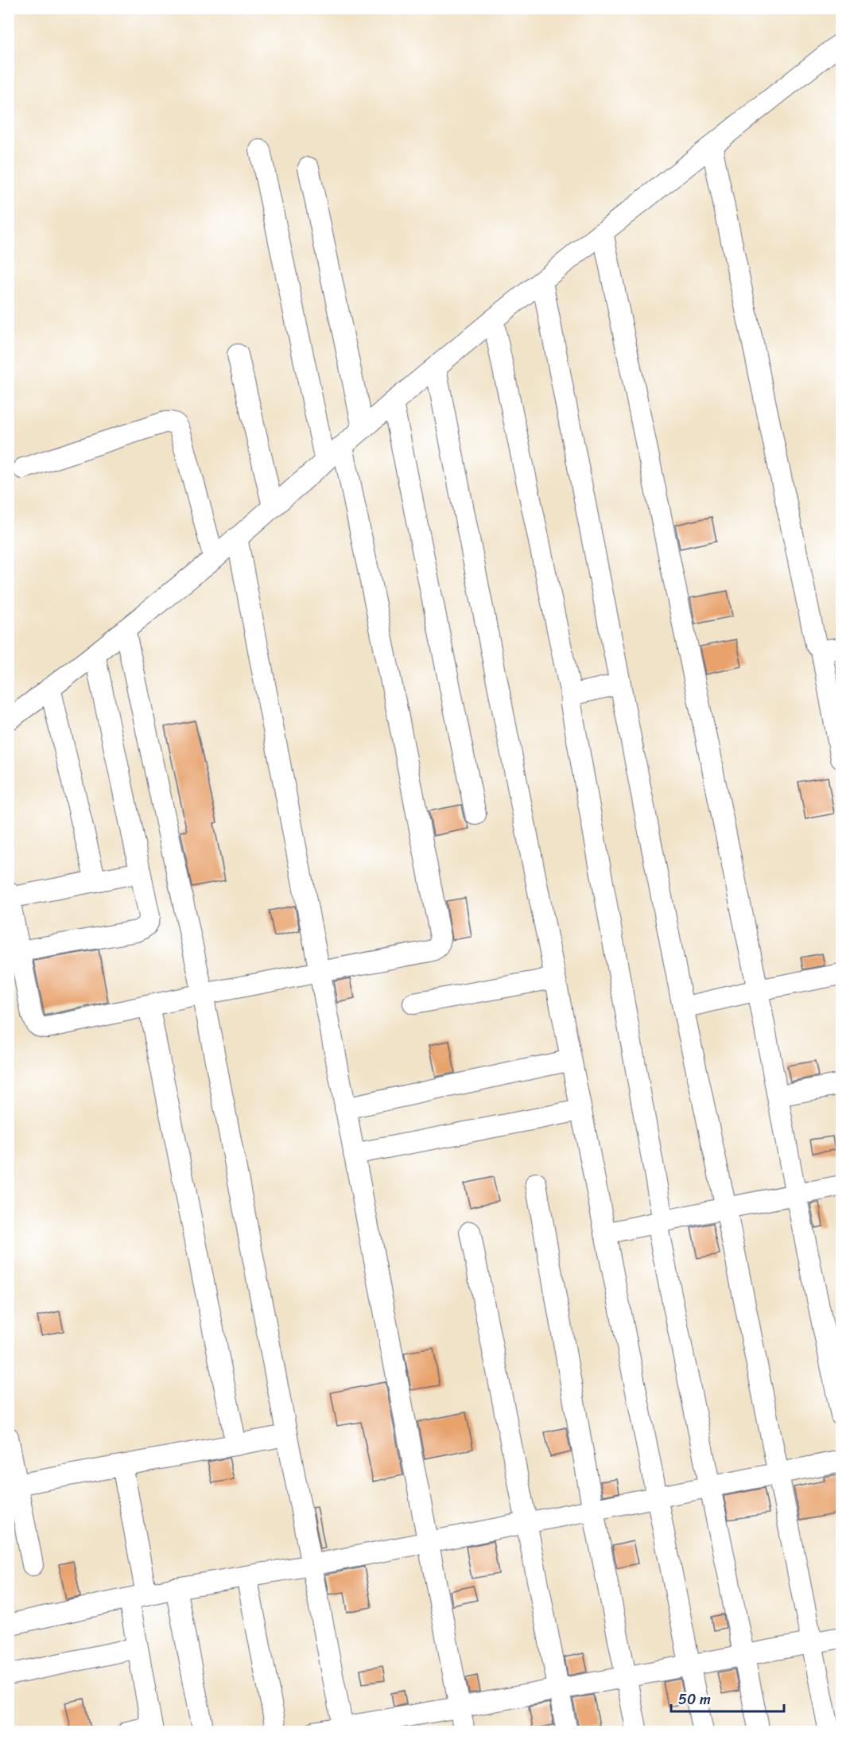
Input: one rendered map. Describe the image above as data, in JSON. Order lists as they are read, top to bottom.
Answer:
{
  "scale_bar": "50 m"
}
